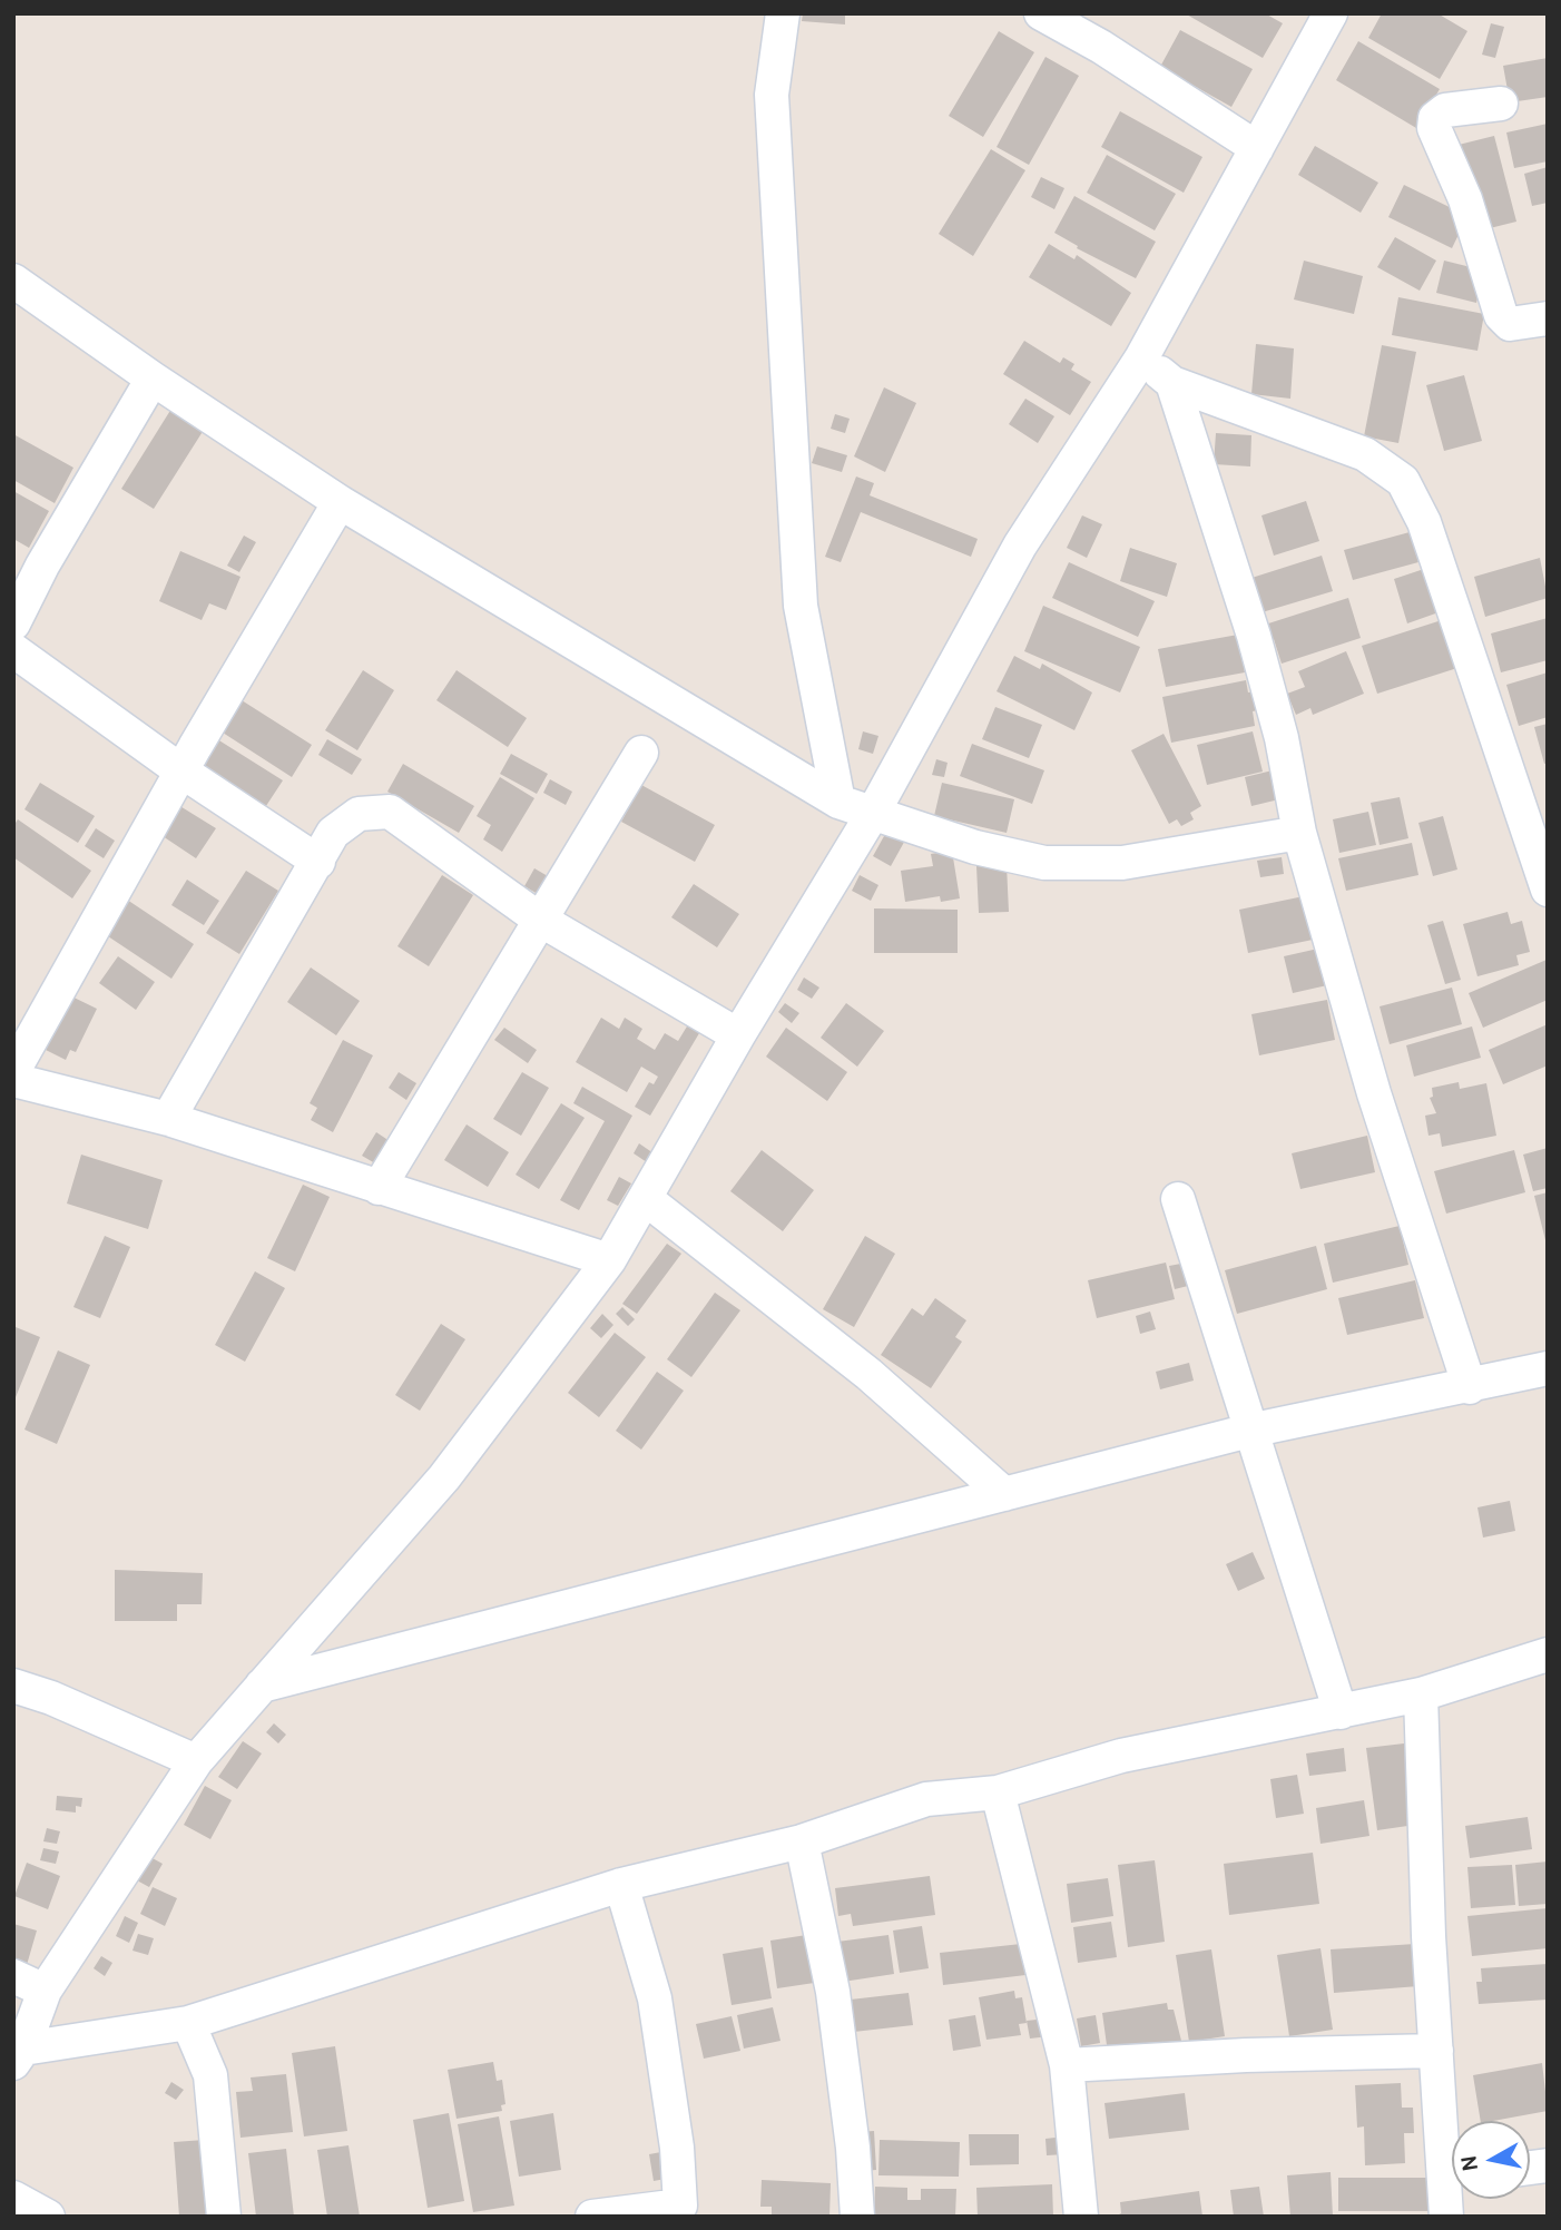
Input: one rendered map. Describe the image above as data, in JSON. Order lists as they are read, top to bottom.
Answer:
{
  "north": "left"
}
